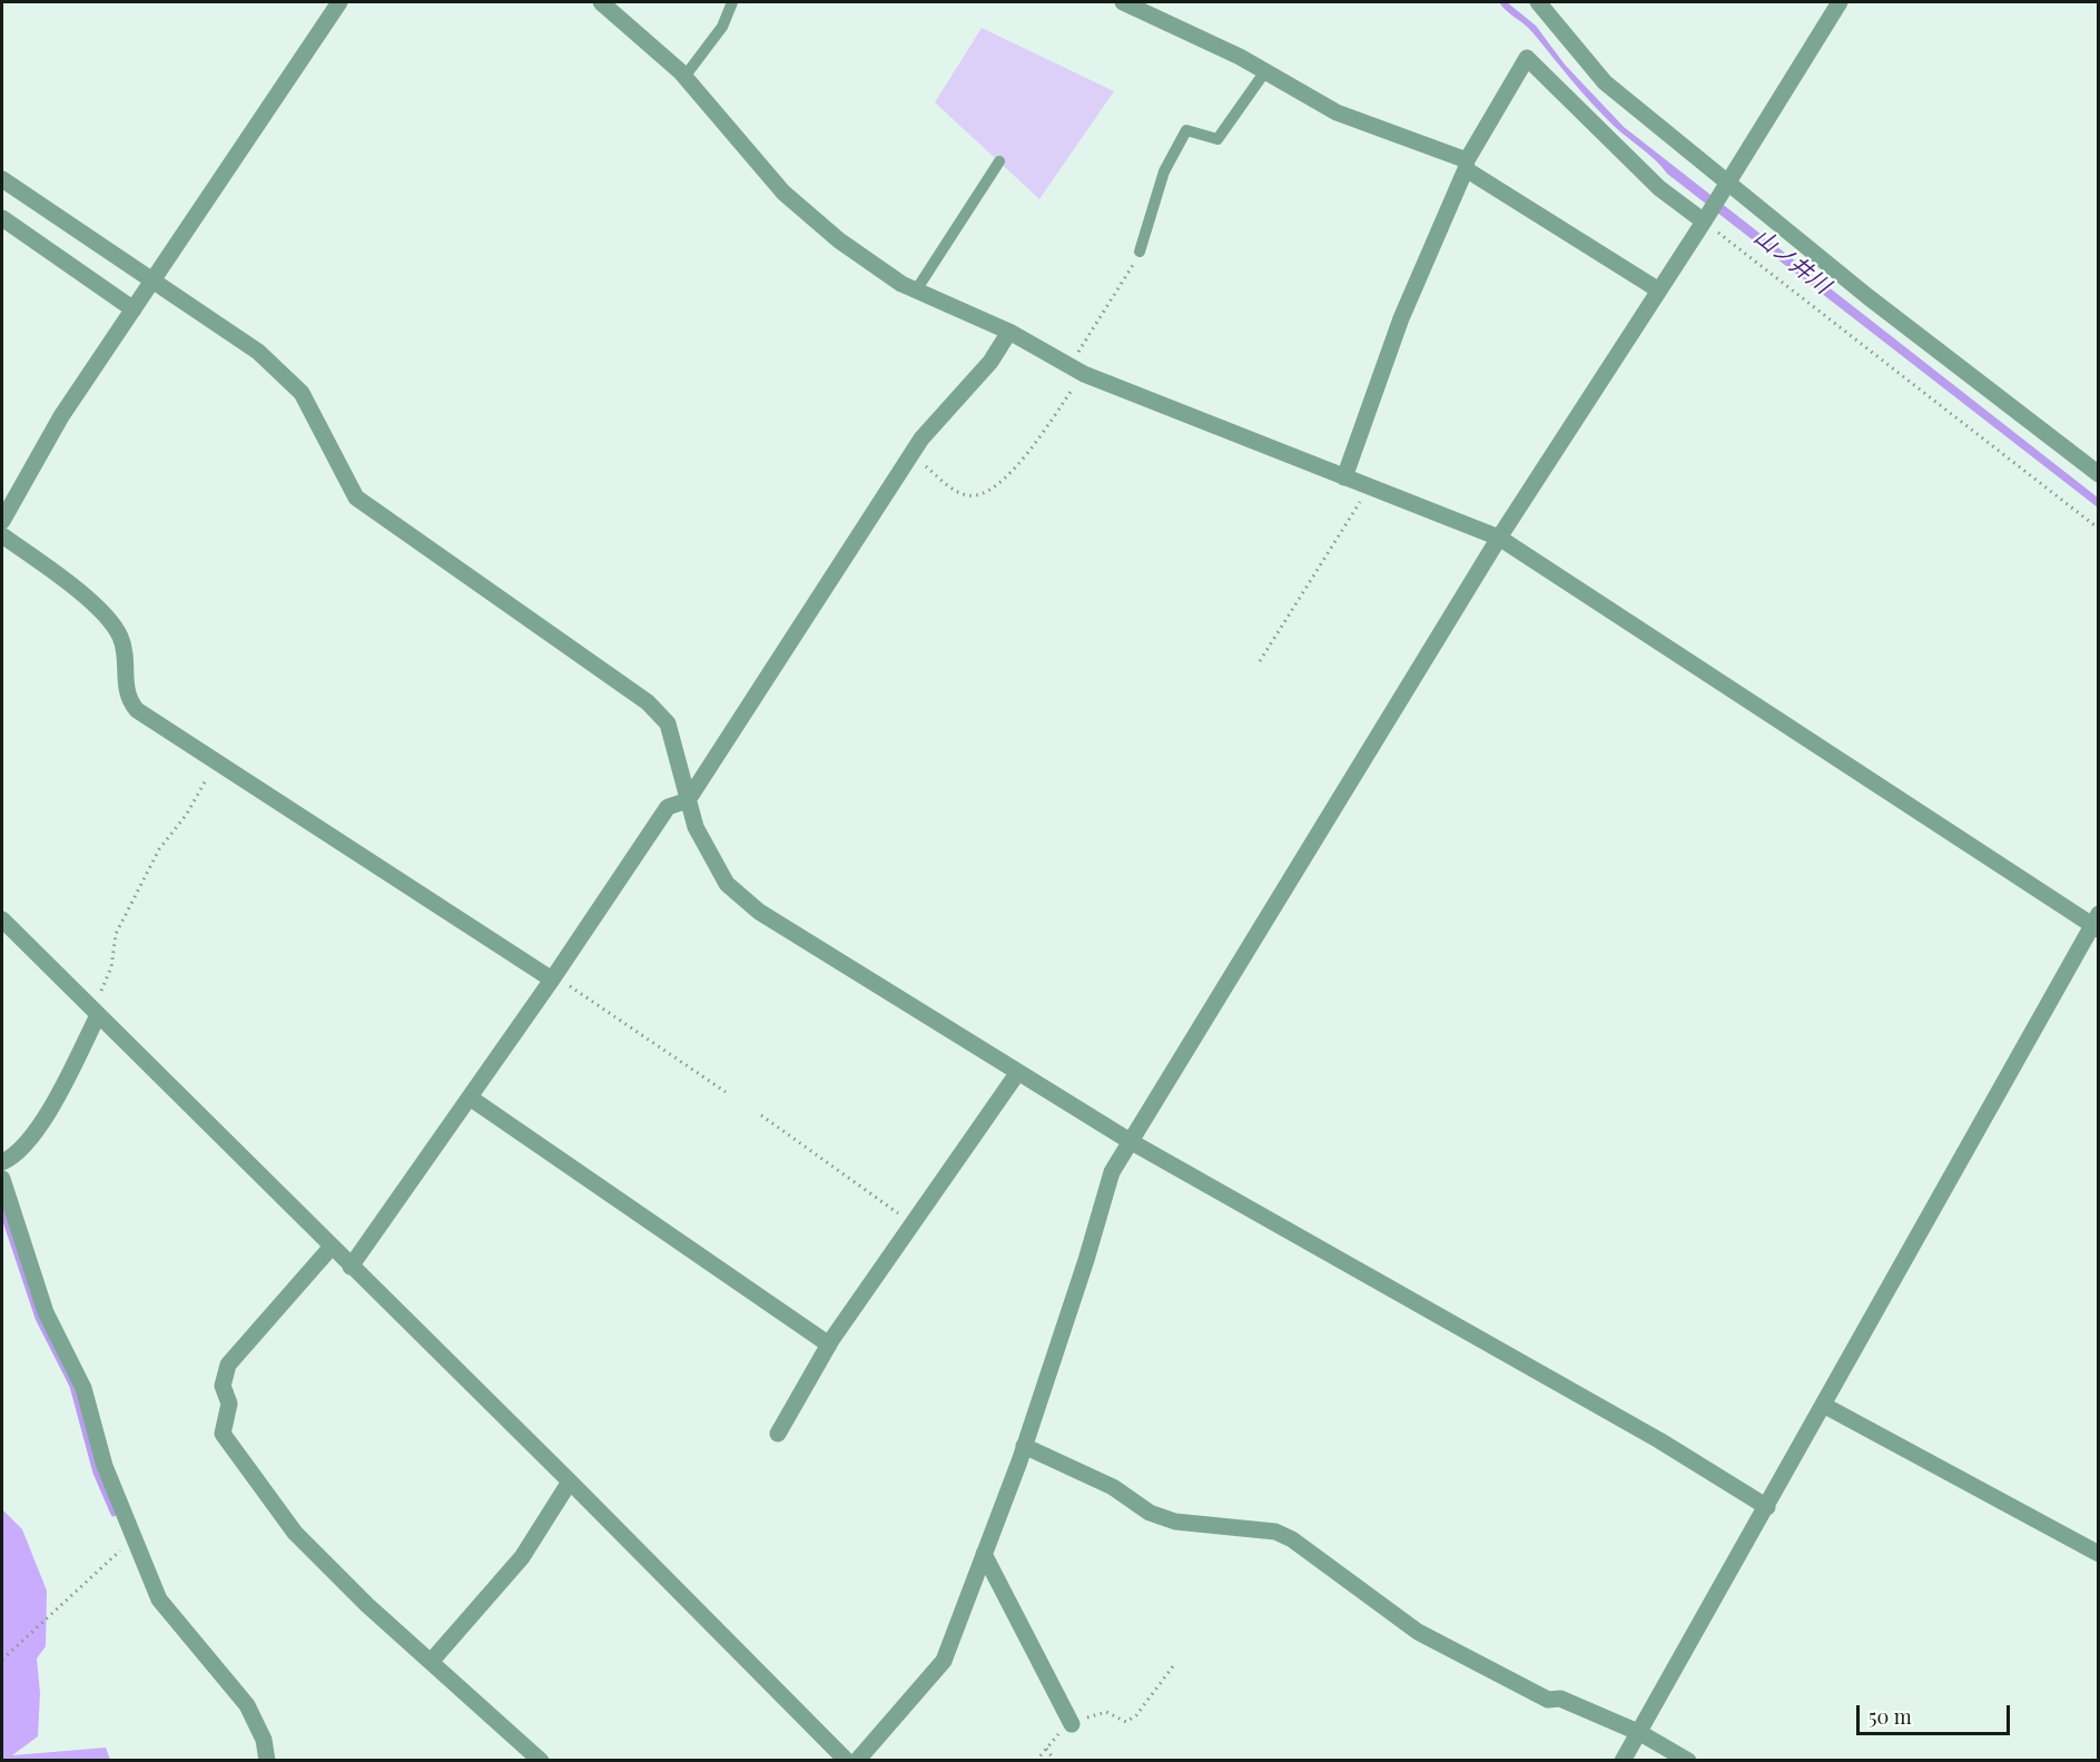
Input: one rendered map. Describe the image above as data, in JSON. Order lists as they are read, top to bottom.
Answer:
{
  "water": ["山ノ井川"],
  "scale_bar": "50 m"
}
